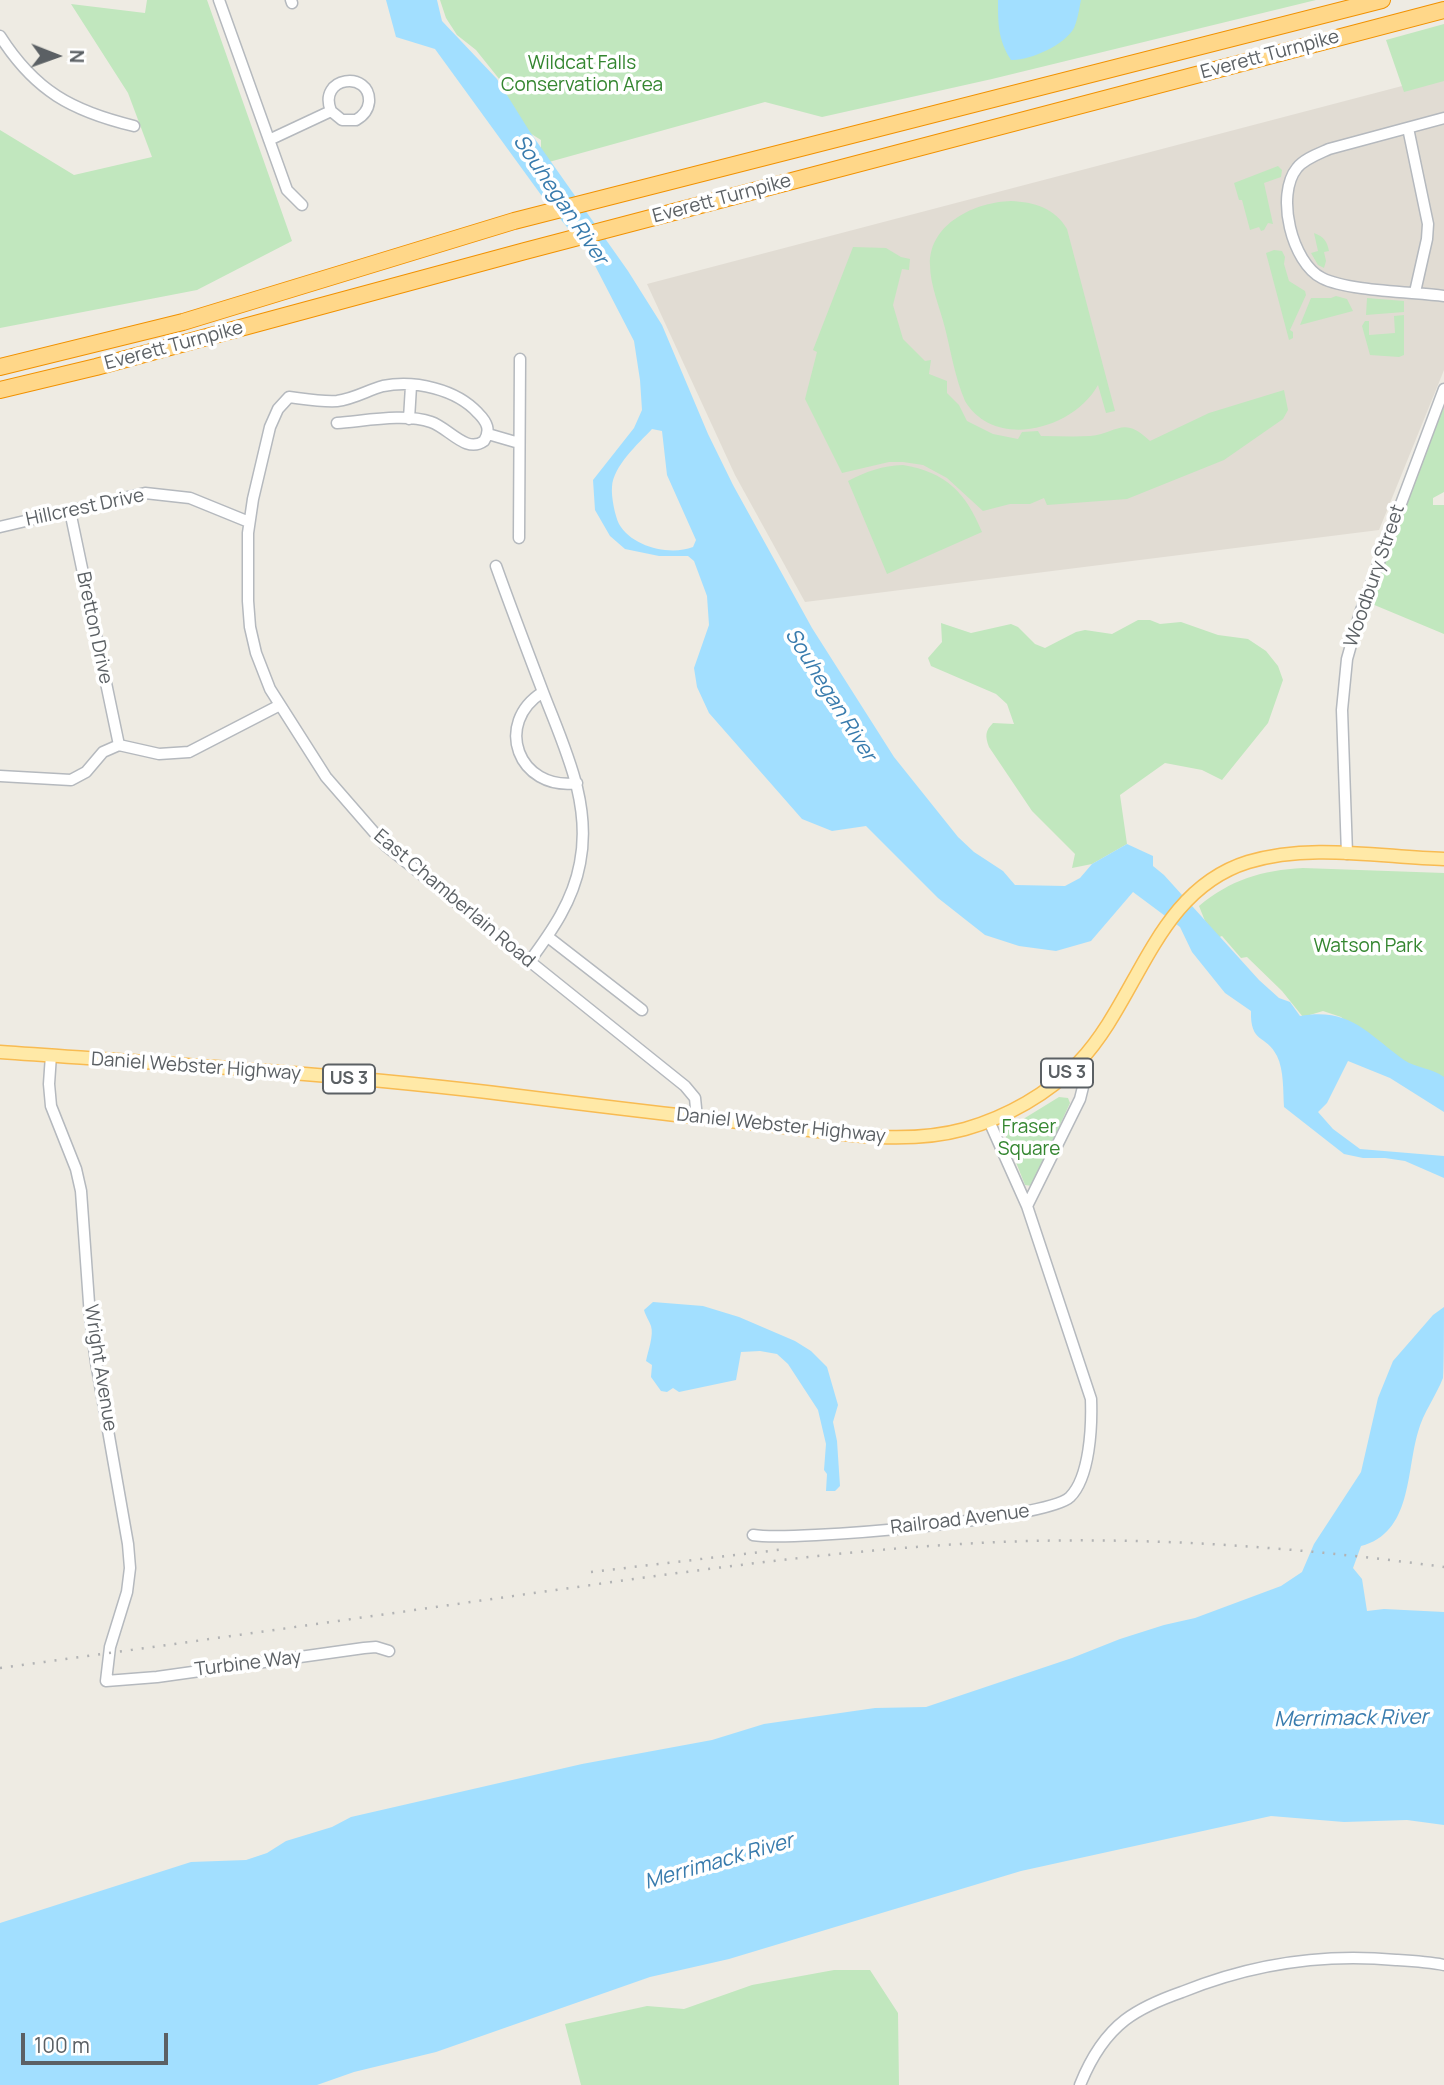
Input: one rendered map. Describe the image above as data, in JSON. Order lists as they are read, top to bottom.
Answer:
{
  "streets": {
    "highway": ["Everett Turnpike"],
    "main road": ["Daniel Webster Highway", "US 3"],
    "street": [
      "Hillcrest Drive",
      "Woodbury Street",
      "Bretton Drive",
      "East Chamberlain Road",
      "Wright Avenue",
      "Railroad Avenue",
      "Turbine Way"
    ]
  },
  "crossings": [
    ["Hillcrest Drive", "Bretton Drive"],
    ["Hillcrest Drive", "East Chamberlain Road"],
    ["Woodbury Street", "Daniel Webster Highway"],
    ["East Chamberlain Road", "Daniel Webster Highway"],
    ["Daniel Webster Highway", "Wright Avenue"],
    ["Daniel Webster Highway", "Railroad Avenue"],
    ["Wright Avenue", "Turbine Way"]
  ],
  "water": ["Souhegan River", "Merrimack River"],
  "parks": ["Wildcat Falls Conservation Area", "Watson Park", "Fraser Square"],
  "scale_bar": "100 m",
  "north": "right"
}
